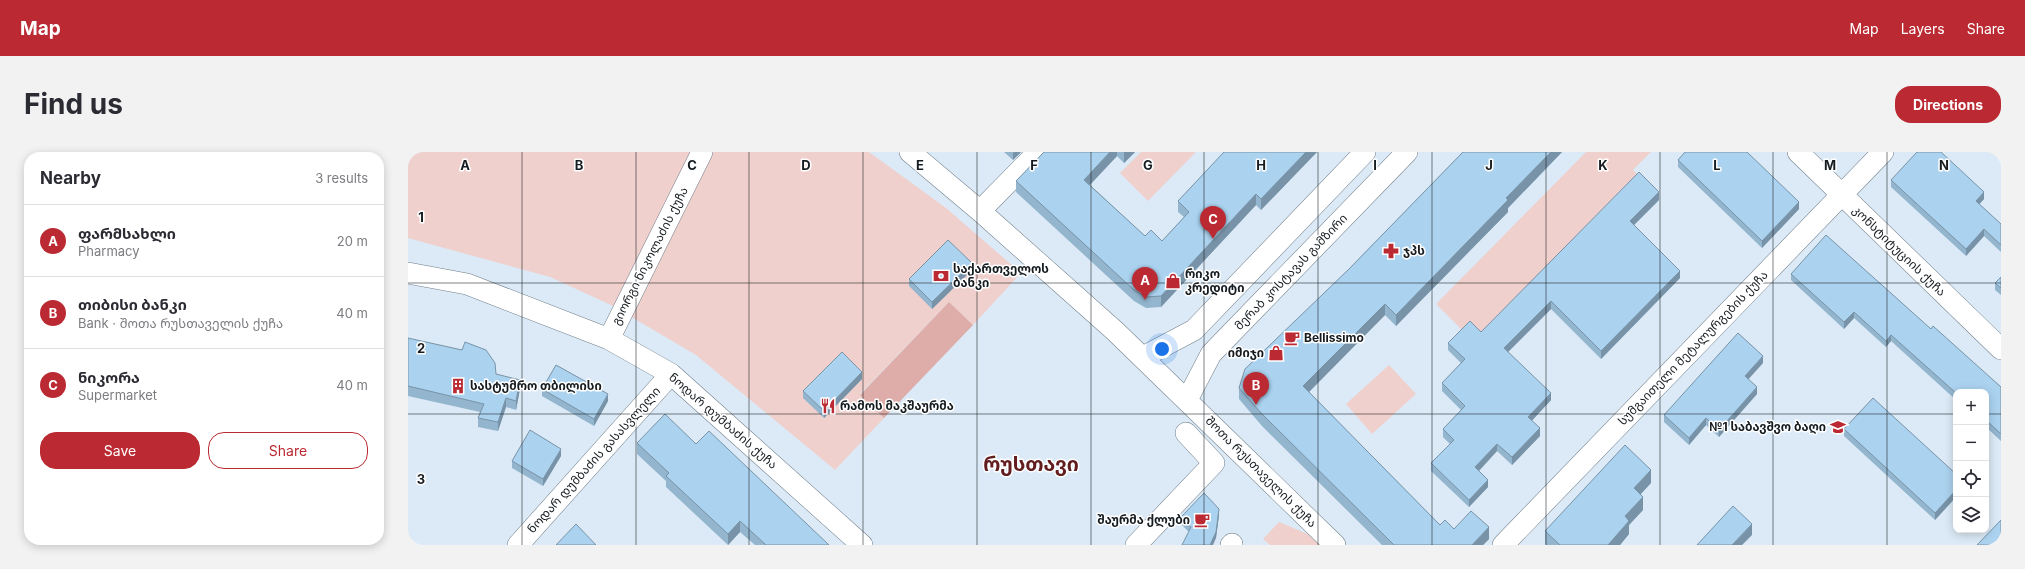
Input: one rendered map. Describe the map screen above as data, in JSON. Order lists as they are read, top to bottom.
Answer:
{
  "streets": {
    "street": [
      "კონსტიტუციის ქუჩა",
      "გიორგი ნიკოლაძის ქუჩა",
      "მერაბ კოსტავას გამზირი",
      "სუმგაითელი მეტალურგების ქუჩა",
      "ნოდარ დუმბაძის ქუჩა",
      "ნოდარ დუმბაძის გასასვლელი",
      "შოთა რუსთაველის ქუჩა"
    ]
  },
  "crossings": [
    ["კონსტიტუციის ქუჩა", "სუმგაითელი მეტალურგების ქუჩა"],
    ["გიორგი ნიკოლაძის ქუჩა", "ნოდარ დუმბაძის ქუჩა"],
    ["მერაბ კოსტავას გამზირი", "შოთა რუსთაველის ქუჩა"],
    ["ნოდარ დუმბაძის ქუჩა", "ნოდარ დუმბაძის გასასვლელი"]
  ],
  "districts": ["რუსთავი"],
  "places": {
    "pharmacy": ["ჯპს"],
    "bank": ["საქართველოს ბანკი"],
    "shop": ["რიკო კრედიტი", "იმიჯი"],
    "cafe": ["Bellissimo", "შაურმა ქლუბი"],
    "building": ["სასტუმრო თბილისი"],
    "restaurant": ["რამოს მაკშაურმა"],
    "school or university": ["№1 საბავშვო ბაღი"]
  },
  "page": {
    "header": "Map",
    "nav": ["Map", "Layers", "Share"],
    "buttons": [
      "Directions",
      ["Save", "Share"]
    ],
    "title": "Find us",
    "heading": ["Nearby", "3 results"],
    "list": [
      {
        "mark": "A",
        "name": "ფარმსახლი",
        "note": "Pharmacy",
        "value": "20 m"
      },
      {
        "mark": "B",
        "name": "თიბისი ბანკი",
        "note": "Bank · შოთა რუსთაველის ქუჩა",
        "value": "40 m"
      },
      {
        "mark": "C",
        "name": "ნიკორა",
        "note": "Supermarket",
        "value": "40 m"
      }
    ],
    "pins": ["C", "A", "B"],
    "map_buttons": ["+", "−"]
  },
  "grid": {
    "columns": [
      "A",
      "B",
      "C",
      "D",
      "E",
      "F",
      "G",
      "H",
      "I",
      "J",
      "K",
      "L",
      "M",
      "N"
    ],
    "rows": ["1", "2", "3"]
  }
}
